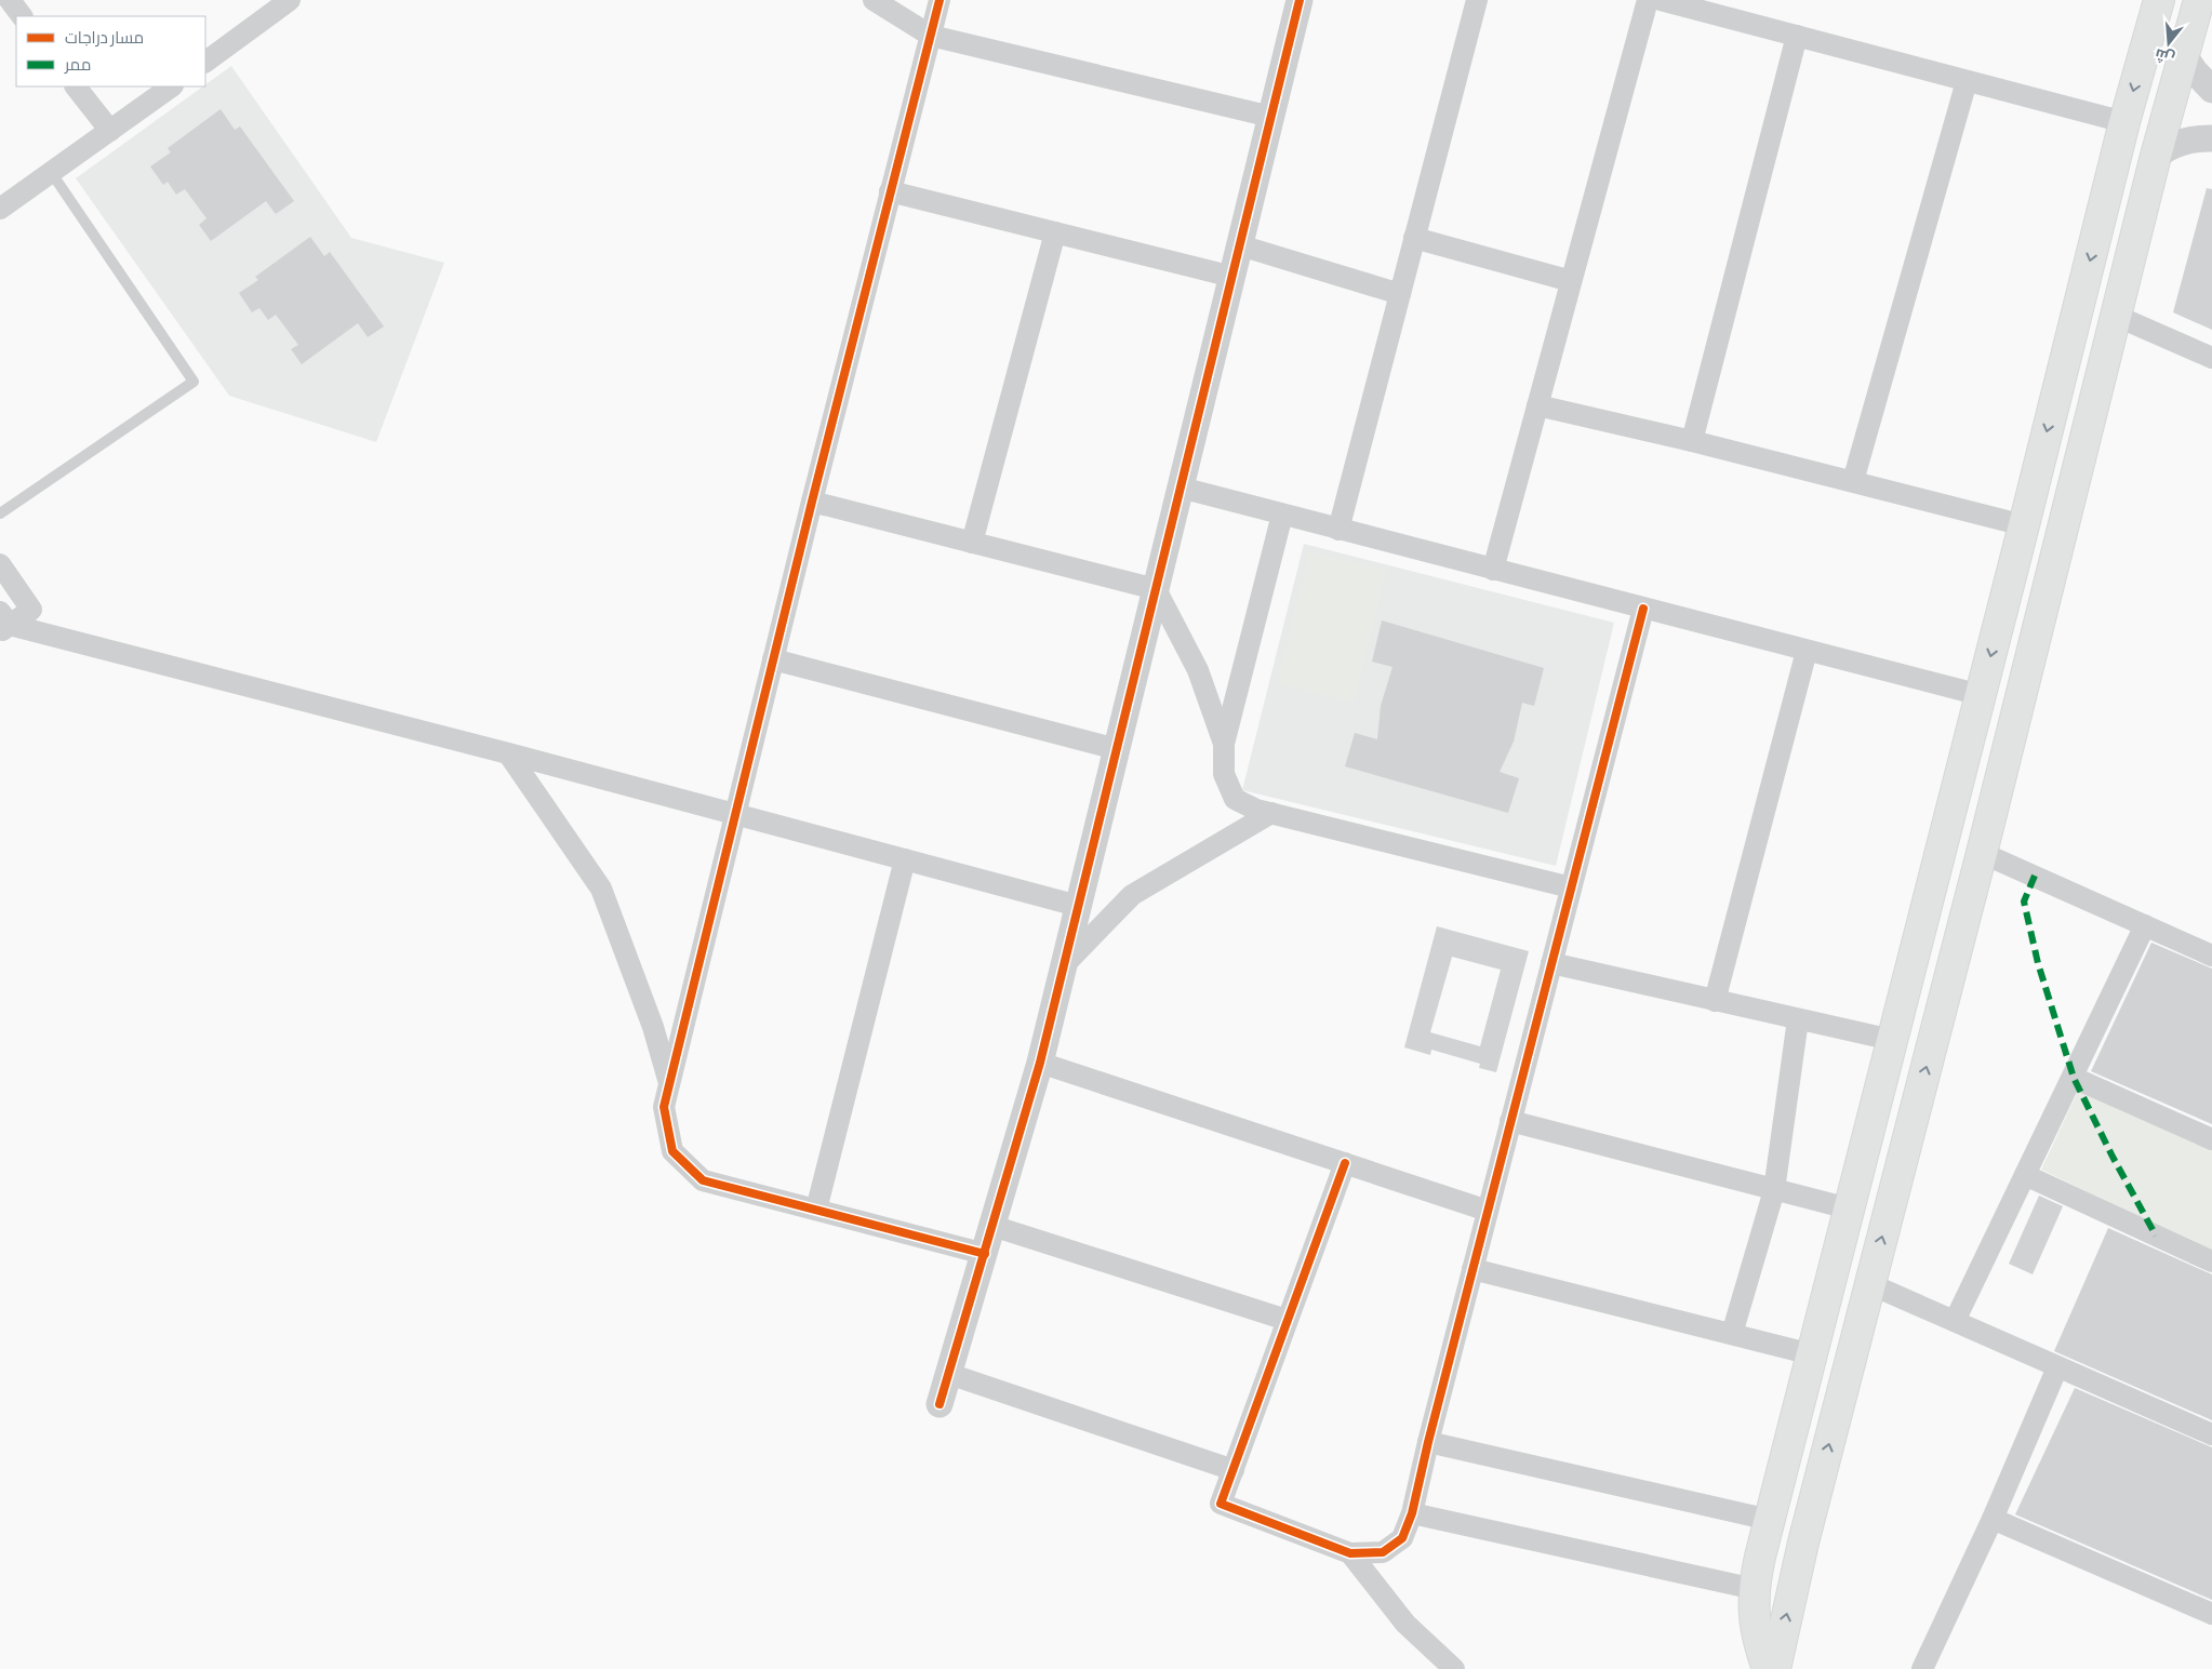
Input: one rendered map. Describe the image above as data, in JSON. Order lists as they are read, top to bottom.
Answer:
{
  "legend": ["مسار دراجات", "ممر"],
  "north": "bottom"
}
